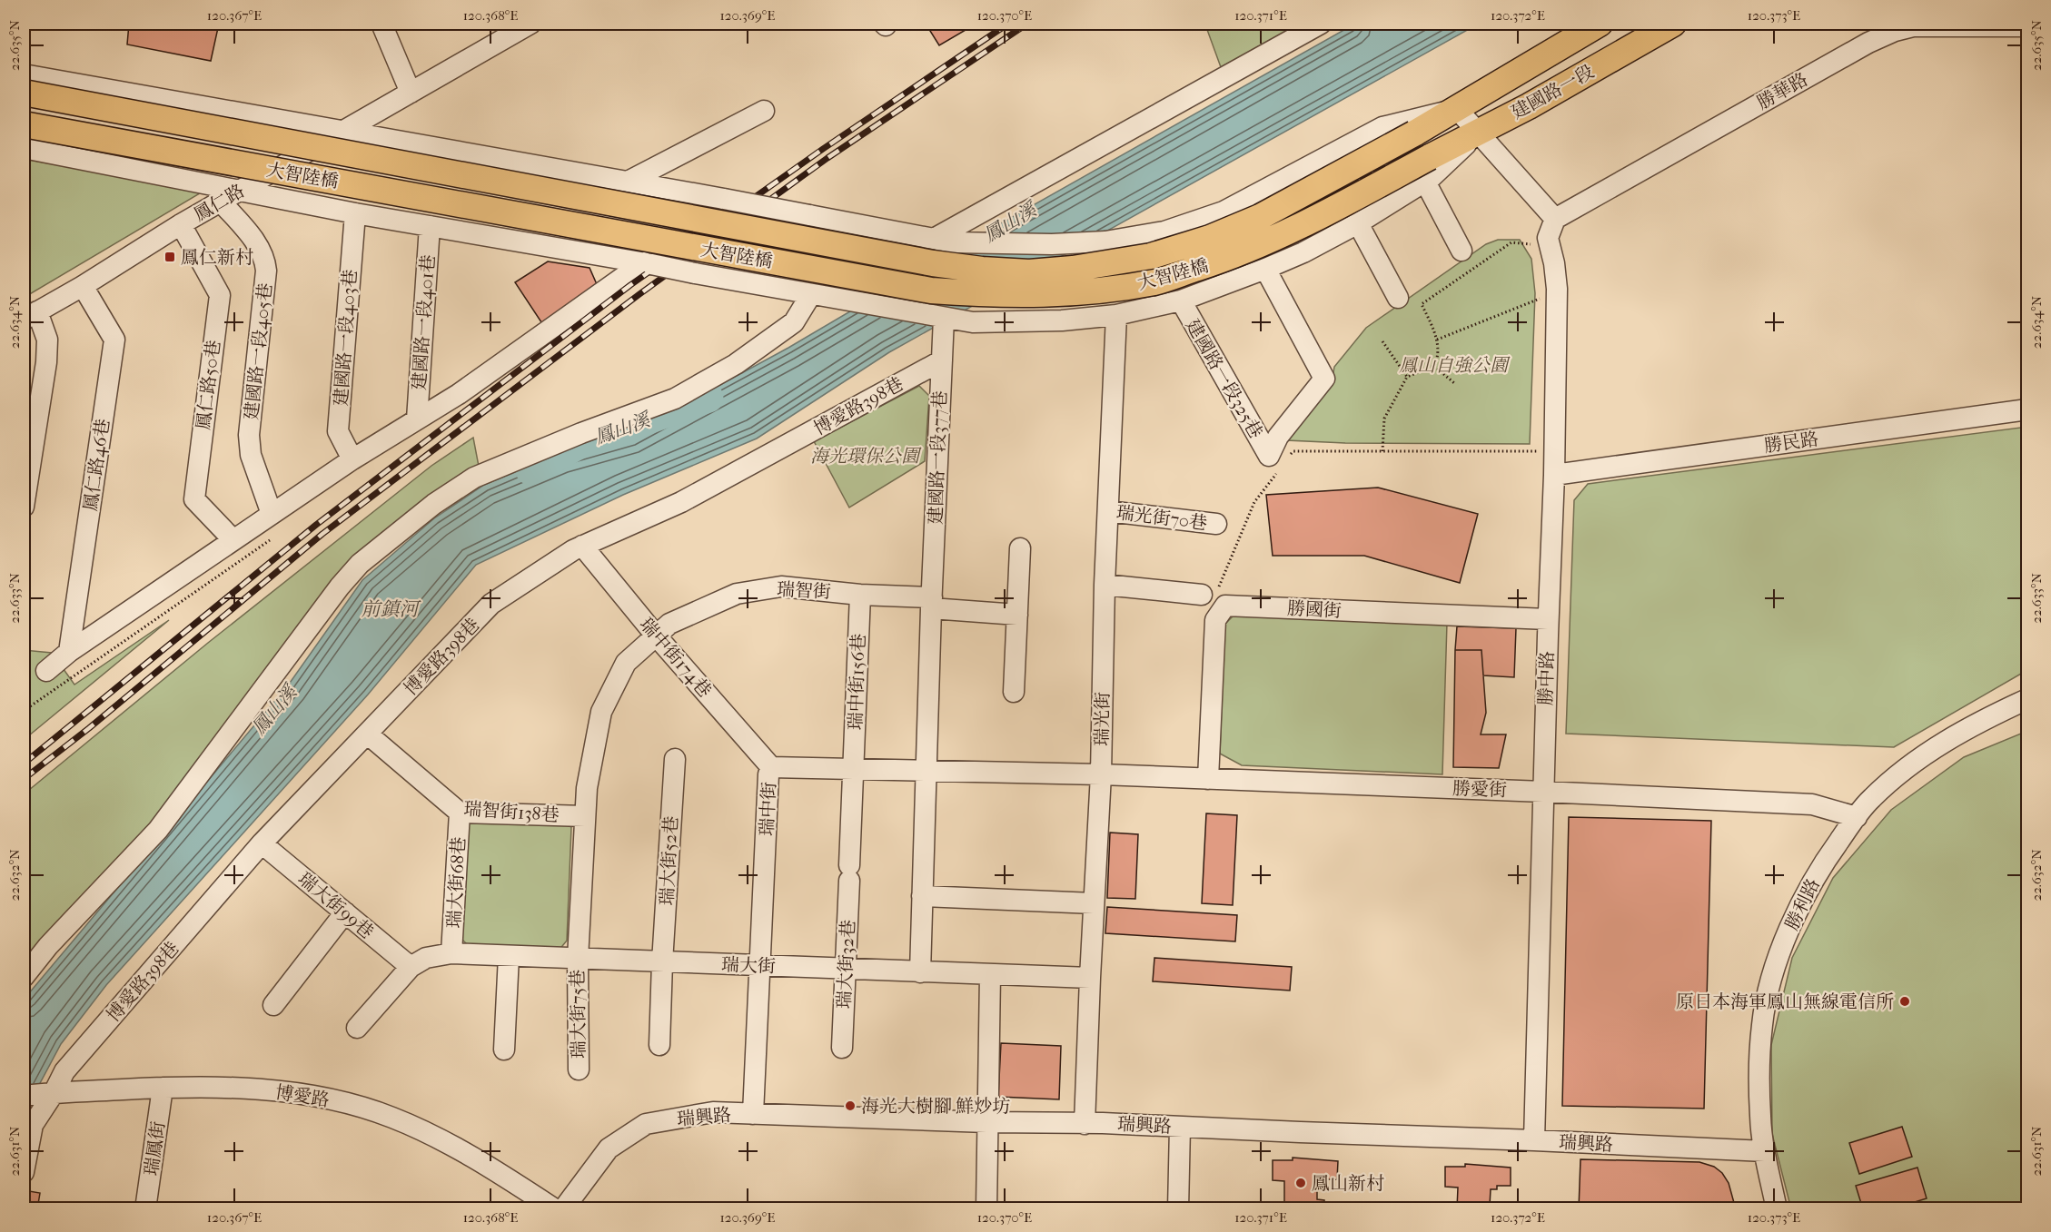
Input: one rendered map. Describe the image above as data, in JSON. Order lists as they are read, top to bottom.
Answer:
{
  "streets": {
    "main road": ["建國路一段", "大智陸橋"],
    "street": [
      "勝華路",
      "鳳仁路",
      "建國路一段401巷",
      "建國路一段403巷",
      "建國路一段405巷",
      "建國路一段325巷",
      "鳳仁路50巷",
      "博愛路398巷",
      "勝民路",
      "建國路一段377巷",
      "鳳仁路46巷",
      "瑞光街70巷",
      "瑞智街",
      "勝國街",
      "瑞中街174巷",
      "勝中路",
      "瑞中街156巷",
      "瑞光街",
      "勝愛街",
      "瑞中街",
      "瑞智街138巷",
      "瑞大街52巷",
      "瑞大街68巷",
      "勝利路",
      "瑞大街99巷",
      "瑞大街32巷",
      "瑞大街",
      "瑞大街75巷",
      "博愛路",
      "瑞興路",
      "瑞鳳街"
    ]
  },
  "crossings": [
    ["勝華路", "勝中路"],
    ["建國路一段", "大智陸橋"],
    ["鳳仁路", "建國路一段405巷"],
    ["鳳仁路", "鳳仁路50巷"],
    ["鳳仁路", "鳳仁路46巷"],
    ["博愛路398巷", "建國路一段377巷"],
    ["博愛路398巷", "瑞中街174巷"],
    ["博愛路398巷", "瑞智街138巷"],
    ["博愛路398巷", "瑞大街99巷"],
    ["博愛路398巷", "博愛路"],
    ["勝民路", "勝中路"],
    ["建國路一段377巷", "瑞智街"],
    ["瑞光街70巷", "瑞光街"],
    ["瑞智街", "瑞中街174巷"],
    ["瑞智街", "瑞中街156巷"],
    ["瑞智街", "瑞智街138巷"],
    ["瑞智街", "瑞大街"],
    ["瑞智街", "瑞大街75巷"],
    ["勝國街", "勝中路"],
    ["勝國街", "勝愛街"],
    ["瑞中街174巷", "瑞中街"],
    ["勝中路", "勝愛街"],
    ["勝中路", "瑞興路"],
    ["瑞中街156巷", "瑞中街"],
    ["瑞中街156巷", "瑞大街32巷"],
    ["瑞光街", "勝愛街"],
    ["瑞光街", "瑞中街"],
    ["瑞光街", "瑞大街"],
    ["瑞光街", "瑞興路"],
    ["勝愛街", "瑞中街"],
    ["勝愛街", "勝利路"],
    ["瑞中街", "瑞大街"],
    ["瑞中街", "瑞興路"],
    ["瑞智街138巷", "瑞大街68巷"],
    ["瑞大街52巷", "瑞大街"],
    ["瑞大街68巷", "瑞大街"],
    ["勝利路", "瑞興路"],
    ["瑞大街99巷", "瑞大街"],
    ["瑞大街32巷", "瑞大街"],
    ["瑞大街", "瑞大街75巷"],
    ["博愛路", "瑞鳳街"]
  ],
  "water": ["鳳山溪", "前鎮河"],
  "parks": ["鳳山自強公園", "海光環保公園"],
  "places": {
    "transit": ["鳳仁新村"],
    "other": ["原日本海軍鳳山無線電信所", "海光大樹腳 鮮炒坊", "鳳山新村"]
  },
  "coordinates": [
    "120.367°E",
    "120.368°E",
    "120.369°E",
    "120.370°E",
    "120.371°E",
    "120.372°E",
    "120.373°E",
    "22.635°N",
    "22.634°N",
    "22.633°N",
    "22.632°N",
    "22.631°N"
  ]
}
